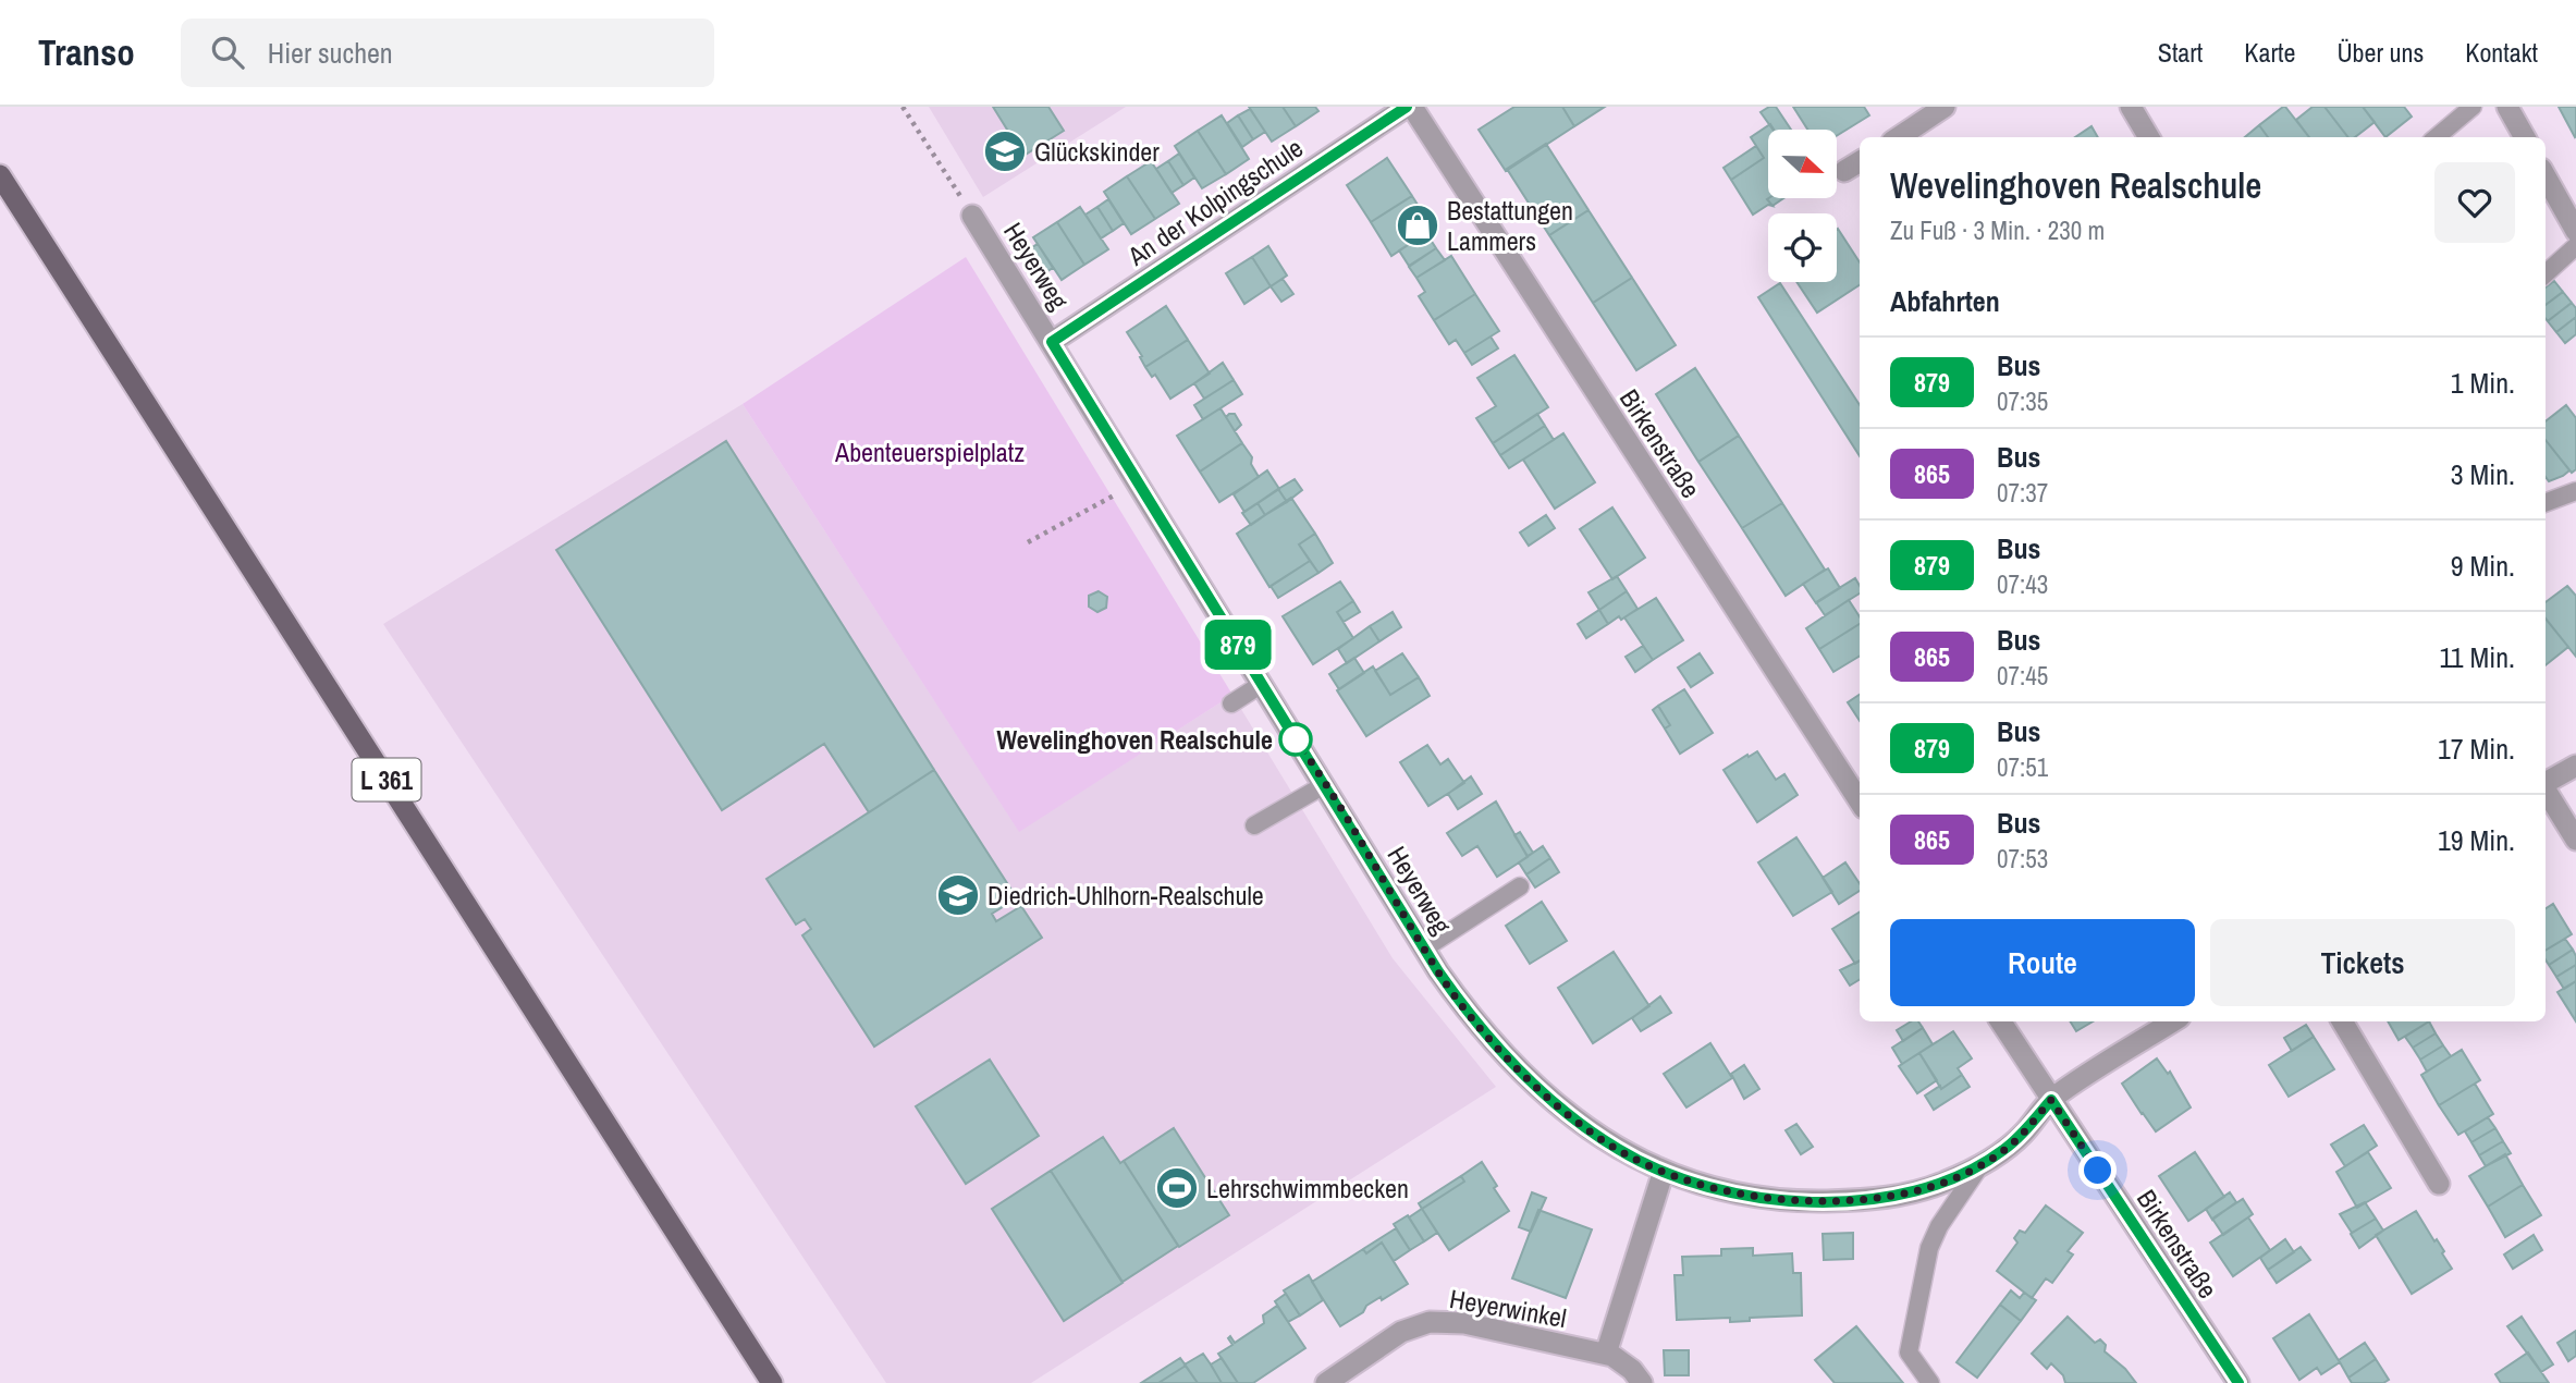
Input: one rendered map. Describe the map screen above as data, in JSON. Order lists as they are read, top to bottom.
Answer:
{
  "streets": {
    "main road": ["L 361"],
    "street": [
      "An der Kolpingschule",
      "Heyerweg",
      "Birkenstraße",
      "Heyerwinkel"
    ]
  },
  "crossings": [
    ["An der Kolpingschule", "Heyerweg"],
    ["An der Kolpingschule", "Birkenstraße"],
    ["Heyerweg", "Birkenstraße"]
  ],
  "parks": ["Abenteuerspielplatz"],
  "places": {
    "school or university": ["Glückskinder", "Diedrich-Uhlhorn-Realschule"],
    "shop": ["Bestattungen Lammers"],
    "other": ["Wevelinghoven Realschule"],
    "sports": ["Lehrschwimmbecken"]
  },
  "lines": ["bus line 879"],
  "north": "right",
  "page": {
    "header": "Transo",
    "search": "Hier suchen",
    "nav": [
      "Start",
      "Karte",
      "Über uns",
      "Kontakt"
    ],
    "on_map": "879",
    "heading": [
      ["Wevelinghoven Realschule", "Zu Fuß · 3 Min. · 230 m"],
      "Abfahrten"
    ],
    "list": [
      {
        "mark": "879",
        "name": "Bus",
        "note": "07:35",
        "value": "1 Min."
      },
      {
        "mark": "865",
        "name": "Bus",
        "note": "07:37",
        "value": "3 Min."
      },
      {
        "mark": "879",
        "name": "Bus",
        "note": "07:43",
        "value": "9 Min."
      },
      {
        "mark": "865",
        "name": "Bus",
        "note": "07:45",
        "value": "11 Min."
      },
      {
        "mark": "879",
        "name": "Bus",
        "note": "07:51",
        "value": "17 Min."
      },
      {
        "mark": "865",
        "name": "Bus",
        "note": "07:53",
        "value": "19 Min."
      }
    ],
    "buttons": ["Route", "Tickets"]
  }
}
